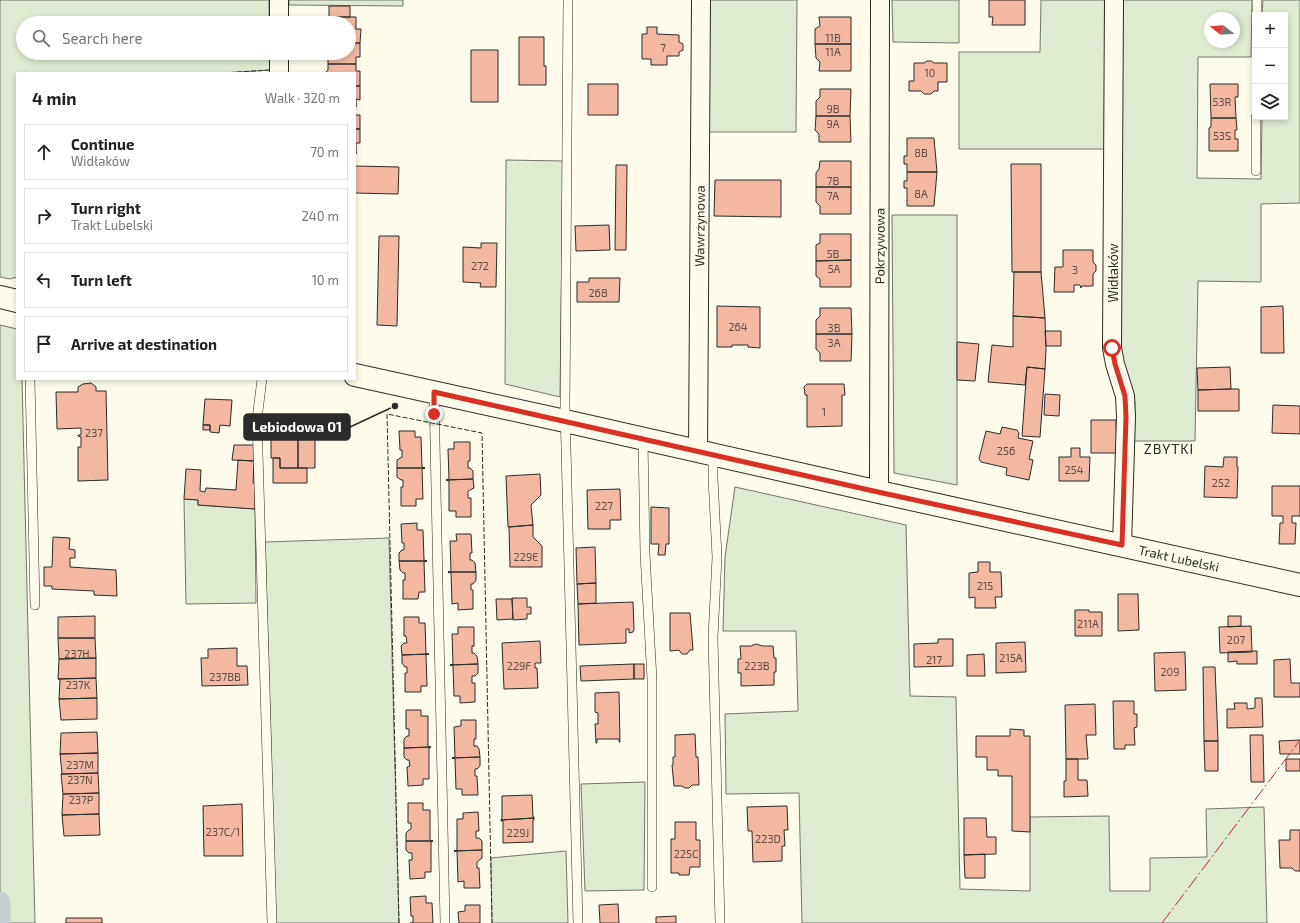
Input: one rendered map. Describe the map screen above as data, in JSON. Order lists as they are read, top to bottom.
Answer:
{
  "streets": {
    "street": [
      "Wawrzynowa",
      "Pokrzywowa",
      "Widłaków",
      "Trakt Lubelski"
    ]
  },
  "crossings": [
    ["Wawrzynowa", "Trakt Lubelski"],
    ["Pokrzywowa", "Trakt Lubelski"],
    ["Widłaków", "Trakt Lubelski"]
  ],
  "districts": ["ZBYTKI"],
  "places": ["Lebiodowa 01"],
  "house_numbers": [
    "11B",
    "7",
    "11A",
    "10",
    "53R",
    "9B",
    "9A",
    "53S",
    "8B",
    "7B",
    "8A",
    "7A",
    "5B",
    "272",
    "5A",
    "3",
    "268",
    "264",
    "3B",
    "3A",
    "1",
    "237",
    "256",
    "254",
    "252",
    "227",
    "229E",
    "215",
    "211A",
    "207",
    "237H",
    "215A",
    "217",
    "229F",
    "223B",
    "209",
    "237BB",
    "237K",
    "237M",
    "237N",
    "237P",
    "237C/1",
    "229J",
    "223D",
    "225C"
  ],
  "north": "left",
  "page": {
    "map_buttons": ["+", "−"],
    "search": "Search here",
    "heading": ["4 min", "Walk · 320 m"],
    "list": [
      ["Continue", "Widłaków", "70 m"],
      ["Turn right", "Trakt Lubelski", "240 m"],
      ["Turn left", "10 m"],
      "Arrive at destination"
    ]
  }
}
